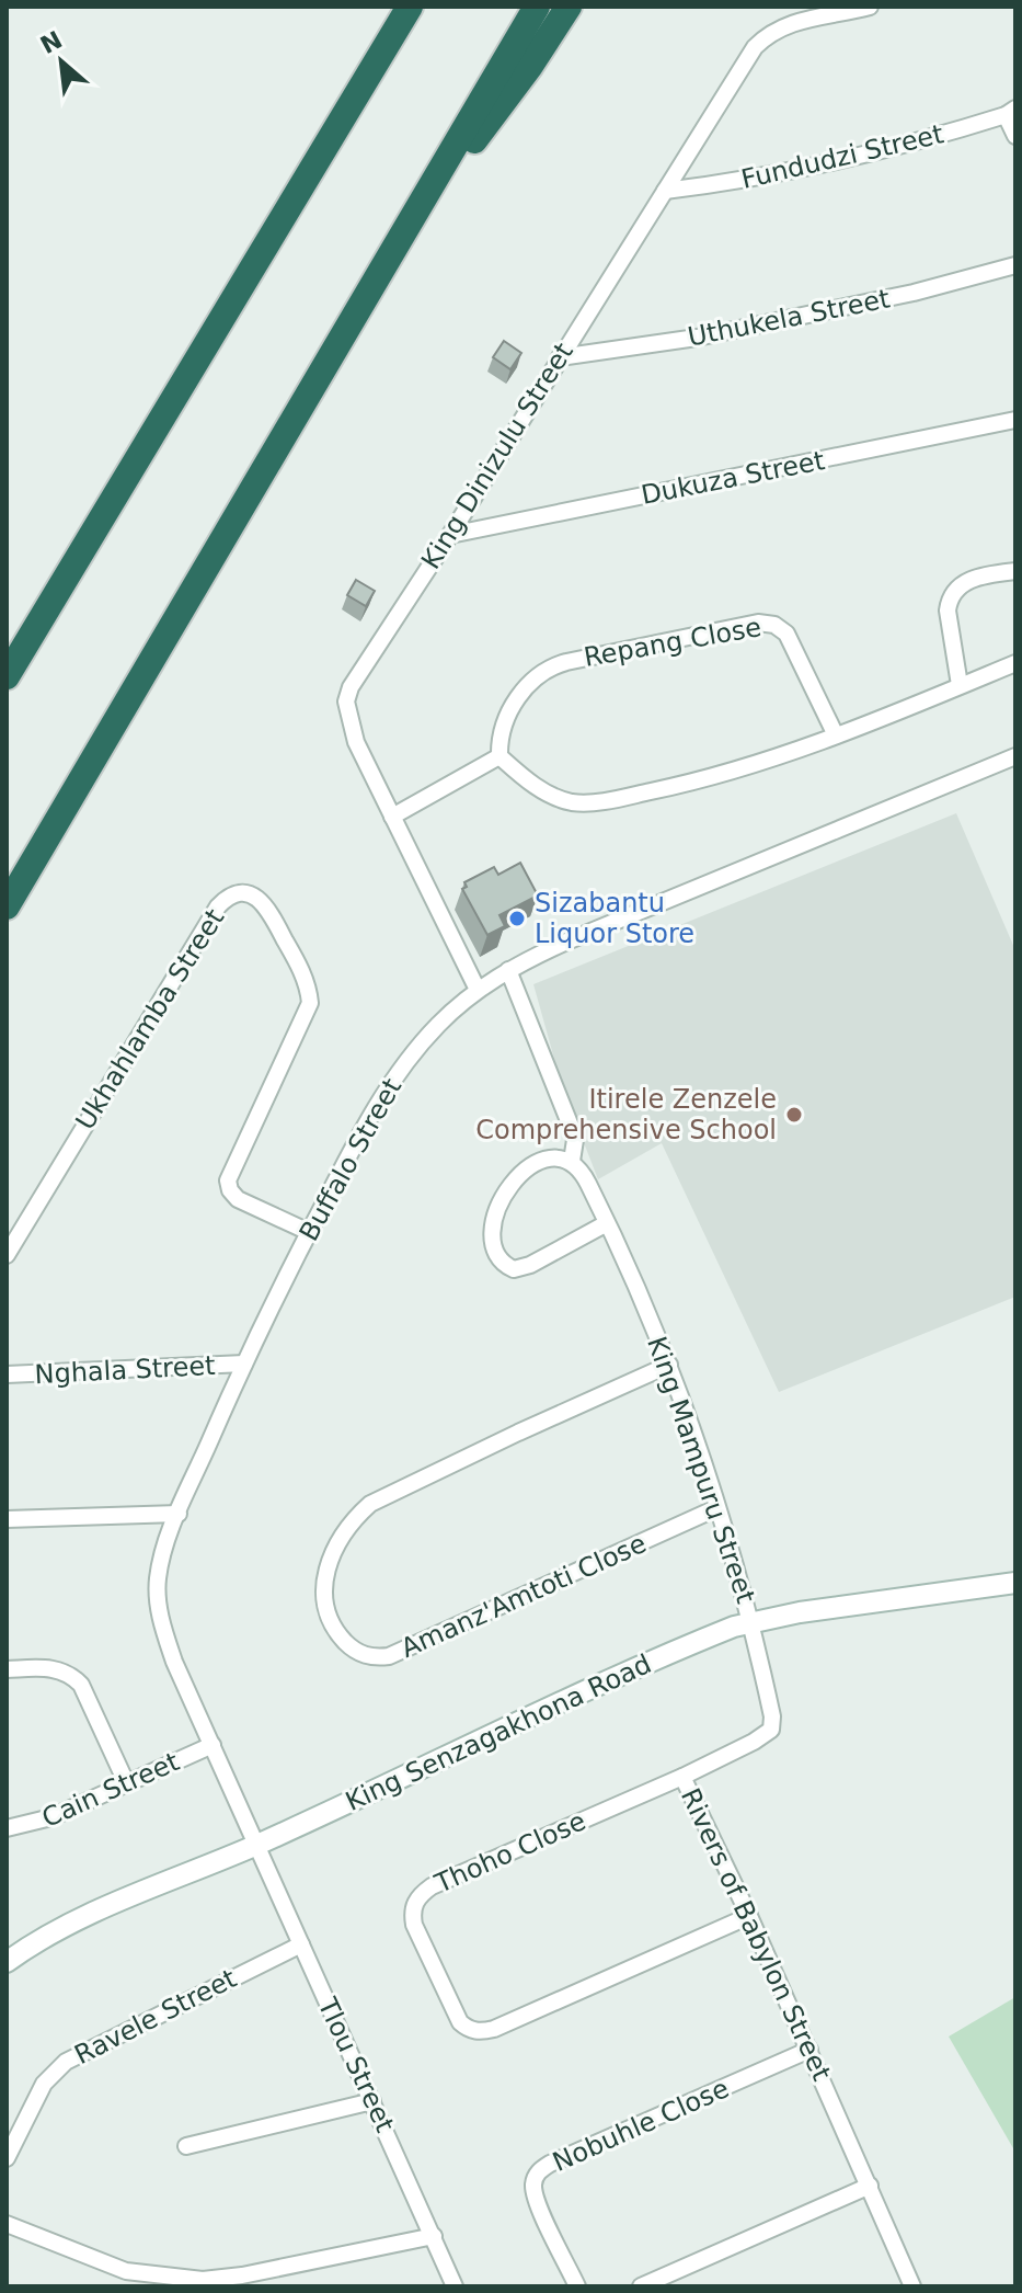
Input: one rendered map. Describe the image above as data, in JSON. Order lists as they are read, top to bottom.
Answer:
{
  "streets": {
    "street": [
      "Fundudzi Street",
      "Uthukela Street",
      "King Dinizulu Street",
      "Dukuza Street",
      "Repang Close",
      "Ukhahlamba Street",
      "Buffalo Street",
      "Nghala Street",
      "King Mampuru Street",
      "Amanz'Amtoti Close",
      "King Senzagakhona Road",
      "Cain Street",
      "Thoho Close",
      "Rivers of Babylon Street",
      "Ravele Street",
      "Tlou Street",
      "Nobuhle Close"
    ]
  },
  "crossings": [
    ["Fundudzi Street", "King Dinizulu Street"],
    ["Uthukela Street", "King Dinizulu Street"],
    ["King Dinizulu Street", "Dukuza Street"],
    ["King Dinizulu Street", "Buffalo Street"],
    ["Ukhahlamba Street", "Buffalo Street"],
    ["Buffalo Street", "Nghala Street"],
    ["Buffalo Street", "King Mampuru Street"],
    ["Buffalo Street", "King Senzagakhona Road"],
    ["Buffalo Street", "Cain Street"],
    ["Buffalo Street", "Tlou Street"],
    ["King Mampuru Street", "Amanz'Amtoti Close"],
    ["King Mampuru Street", "King Senzagakhona Road"],
    ["King Mampuru Street", "Rivers of Babylon Street"],
    ["King Senzagakhona Road", "Rivers of Babylon Street"],
    ["King Senzagakhona Road", "Tlou Street"],
    ["Thoho Close", "Rivers of Babylon Street"],
    ["Rivers of Babylon Street", "Nobuhle Close"],
    ["Ravele Street", "Tlou Street"]
  ],
  "places": ["Sizabantu Liquor Store", "Itirele Zenzele Comprehensive School"],
  "north": "top left"
}
